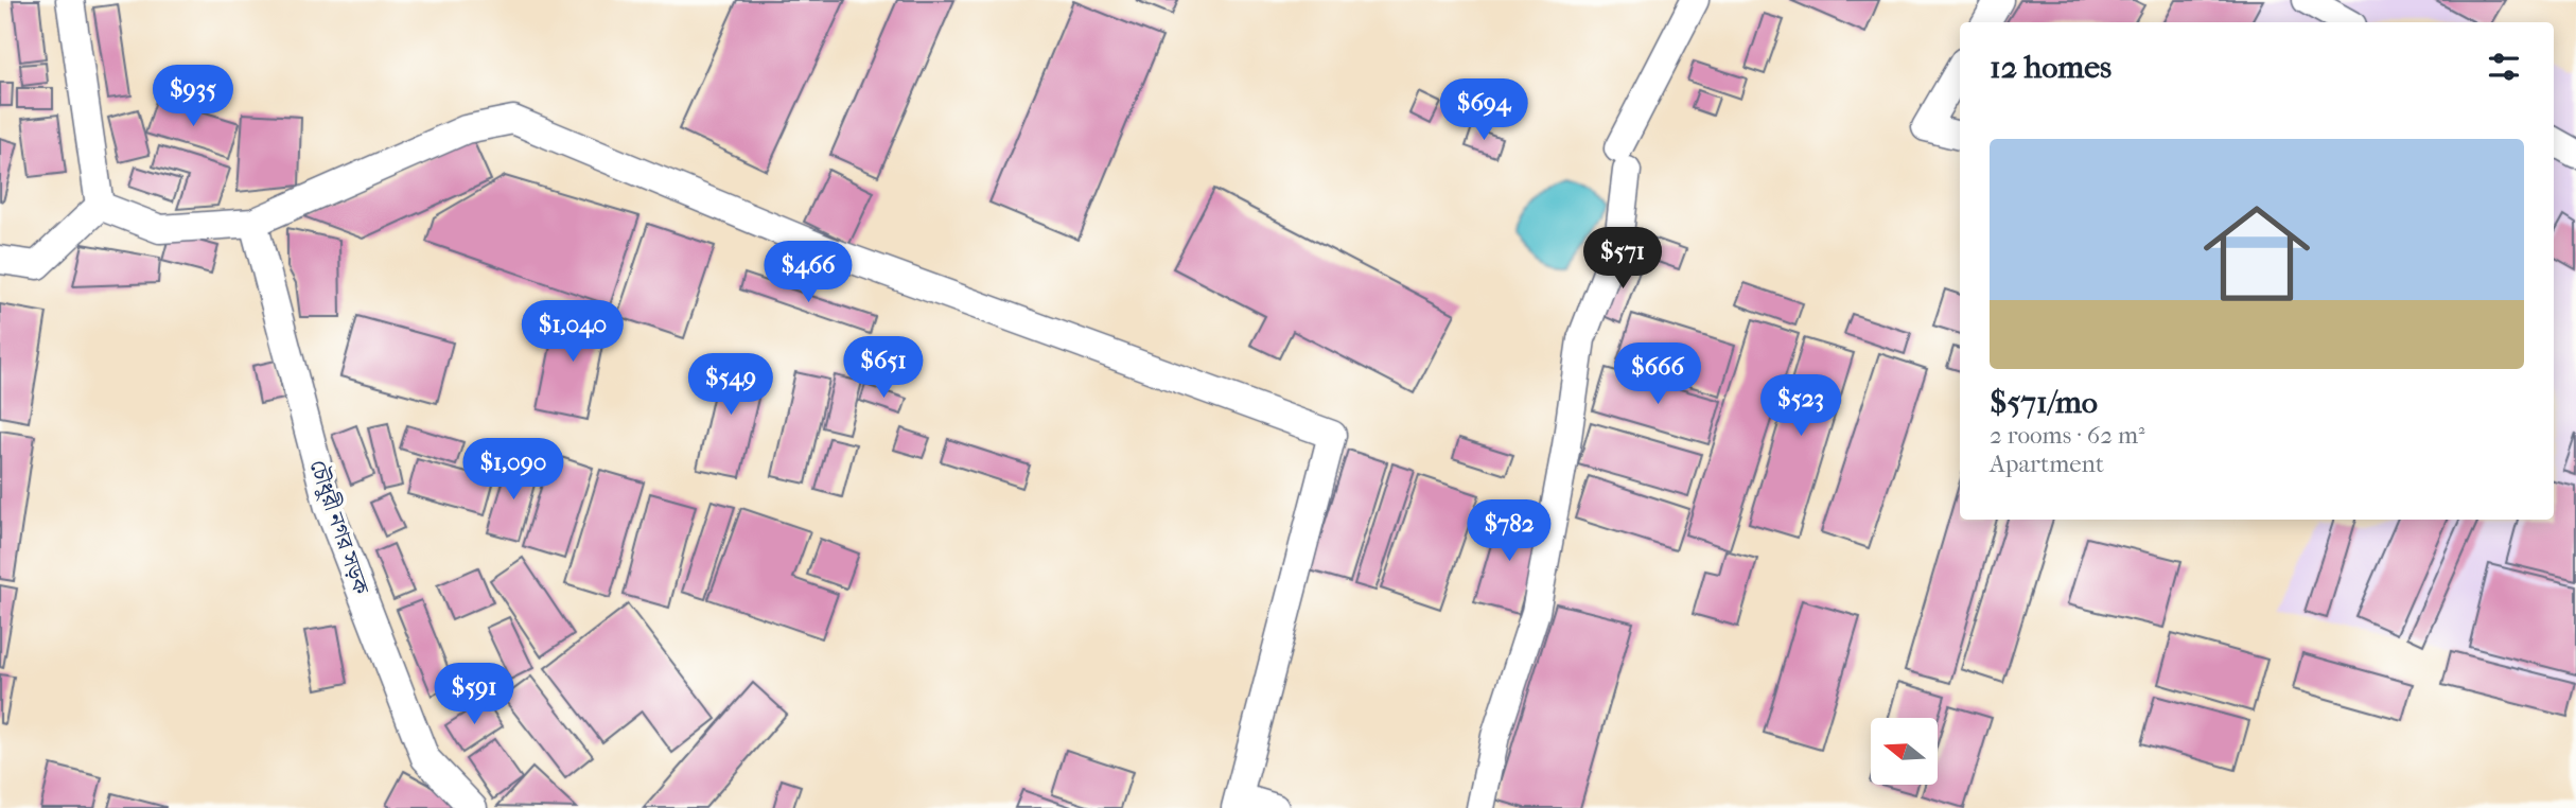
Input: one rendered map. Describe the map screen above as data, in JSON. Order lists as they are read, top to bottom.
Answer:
{
  "streets": {
    "street": ["চৌধুরী নগর সড়ক"]
  },
  "north": "left",
  "page": {
    "heading": "12 homes",
    "price": [
      "$935",
      "$694",
      "$571",
      "$466",
      "$1,040",
      "$651",
      "$666",
      "$549",
      "$523",
      "$1,090",
      "$782",
      "$591"
    ],
    "list": [
      {
        "name": "$571/mo",
        "note": "2 rooms · 62 m² · Apartment"
      }
    ]
  }
}
